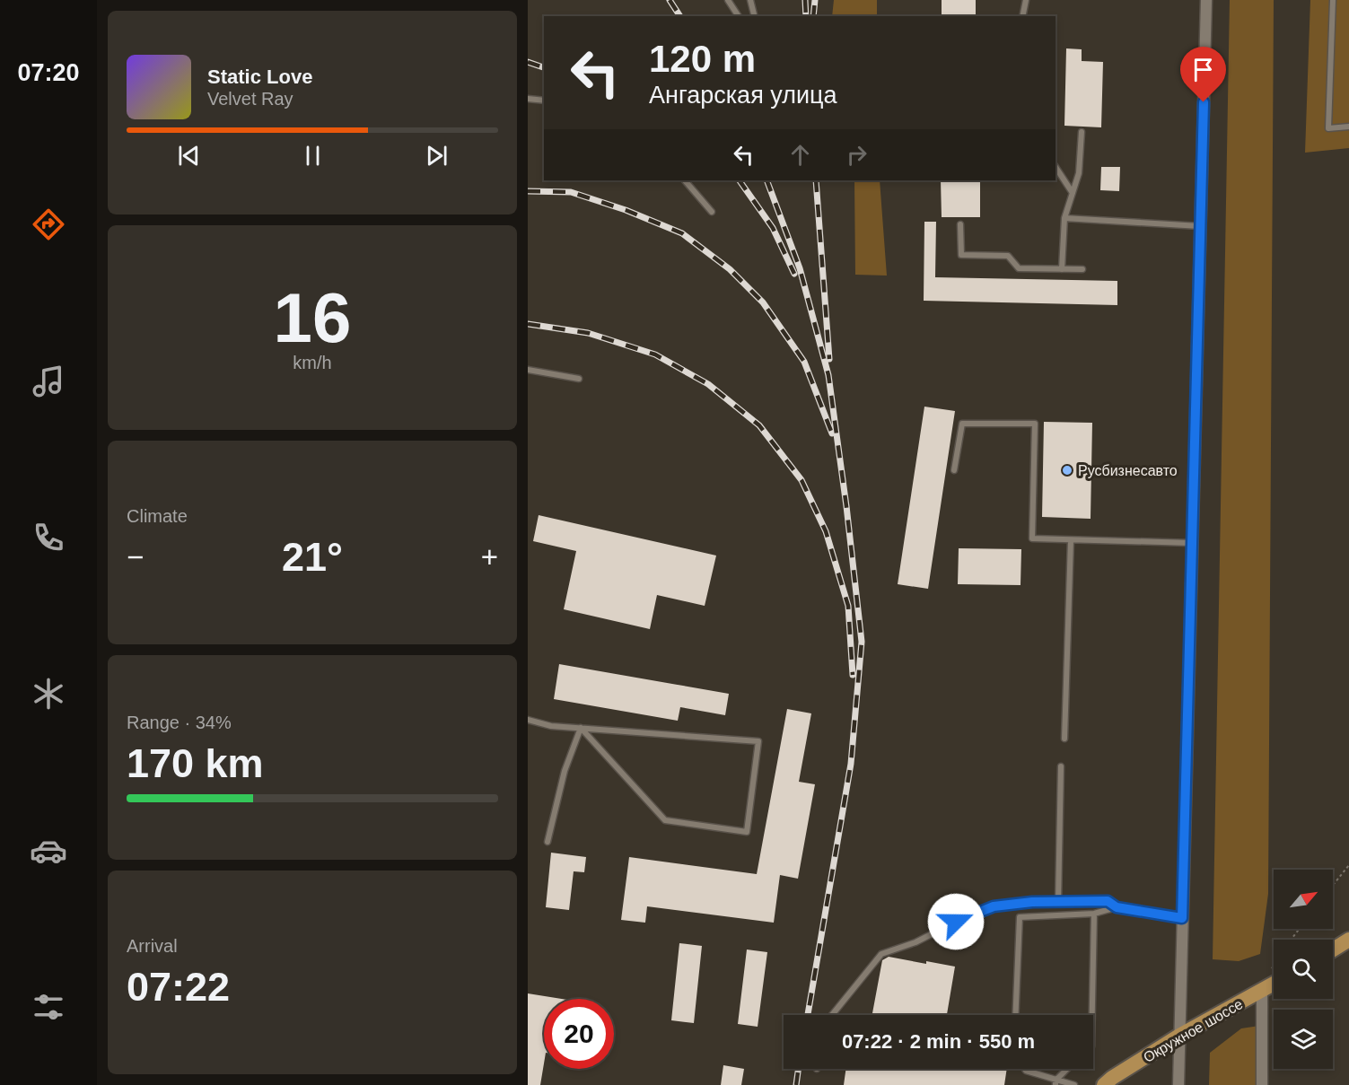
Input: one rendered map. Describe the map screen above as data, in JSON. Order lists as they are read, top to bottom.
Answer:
{
  "streets": {
    "main road": ["Окружное шоссе"]
  },
  "places": ["Русбизнесавто"],
  "north": "top right",
  "page": {
    "tabs": "07:20",
    "turn": ["120 m", "Ангарская улица"],
    "song": ["Static Love", "Velvet Ray"],
    "tile": [
      ["16", "km/h"],
      "Climate",
      ["Range · 34%", "170 km"],
      ["Arrival", "07:22"]
    ],
    "heat": ["−", "21°", "+"],
    "limit": "20",
    "trip": "07:22 · 2 min · 550 m"
  }
}
